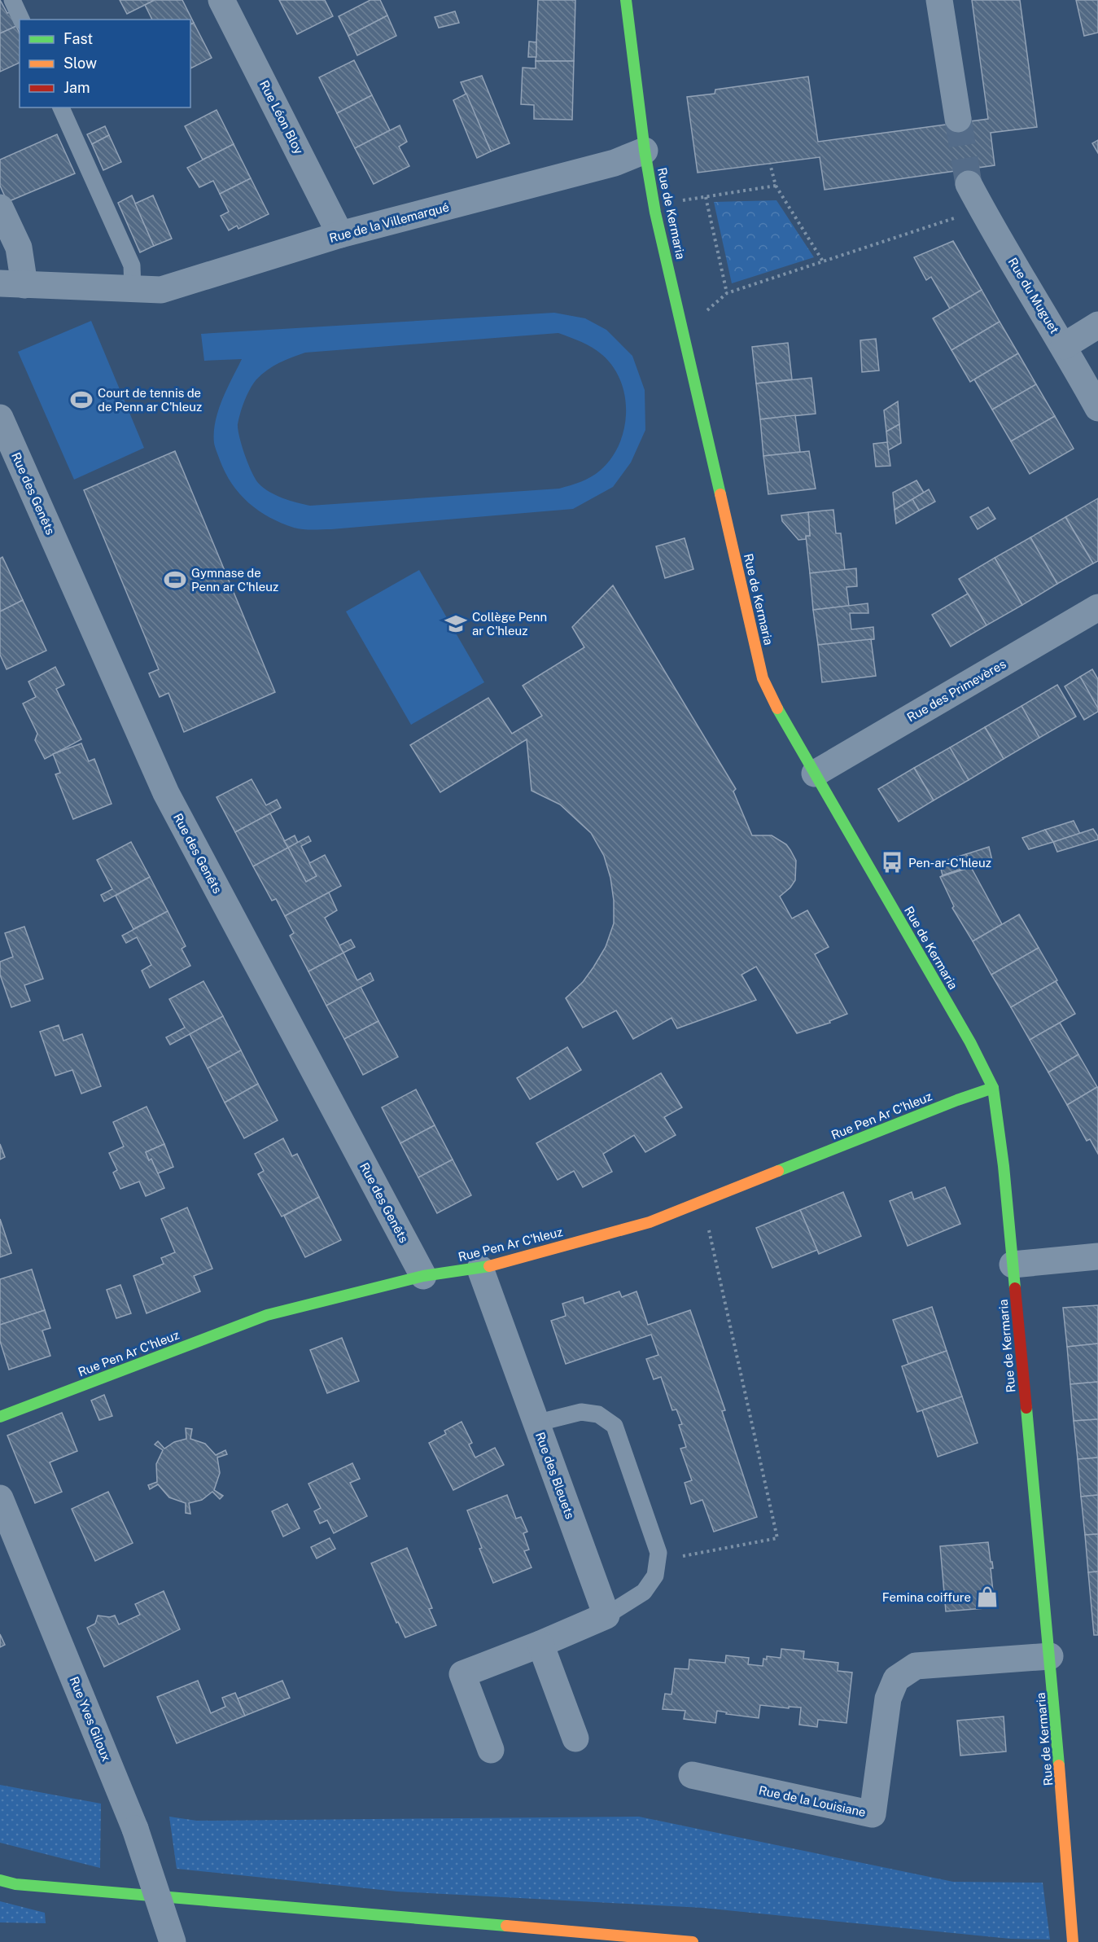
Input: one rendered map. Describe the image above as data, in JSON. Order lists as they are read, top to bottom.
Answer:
{
  "streets": {
    "main road": ["Rue de Kermaria", "Rue Pen Ar C'hleuz"],
    "street": [
      "Rue Léon Bloy",
      "Rue de la Villemarqué",
      "Rue du Muguet",
      "Rue des Genêts",
      "Rue des Primevères",
      "Rue des Bleuets",
      "Rue Yves Giloux",
      "Rue de la Louisiane"
    ]
  },
  "crossings": [
    ["Rue Léon Bloy", "Rue de la Villemarqué"],
    ["Rue de Kermaria", "Rue de la Villemarqué"],
    ["Rue de Kermaria", "Rue des Primevères"],
    ["Rue de Kermaria", "Rue Pen Ar C'hleuz"],
    ["Rue de Kermaria", "Rue de la Louisiane"],
    ["Rue des Genêts", "Rue Pen Ar C'hleuz"],
    ["Rue Pen Ar C'hleuz", "Rue des Bleuets"]
  ],
  "places": {
    "sports": ["Court de tennis de de Penn ar C'hleuz", "Gymnase de Penn ar C'hleuz"],
    "school or university": ["Collège Penn ar C'hleuz"],
    "bus stop": ["Pen-ar-C'hleuz"],
    "shop": ["Femina coiffure"]
  },
  "legend": ["Fast", "Slow", "Jam"]
}
